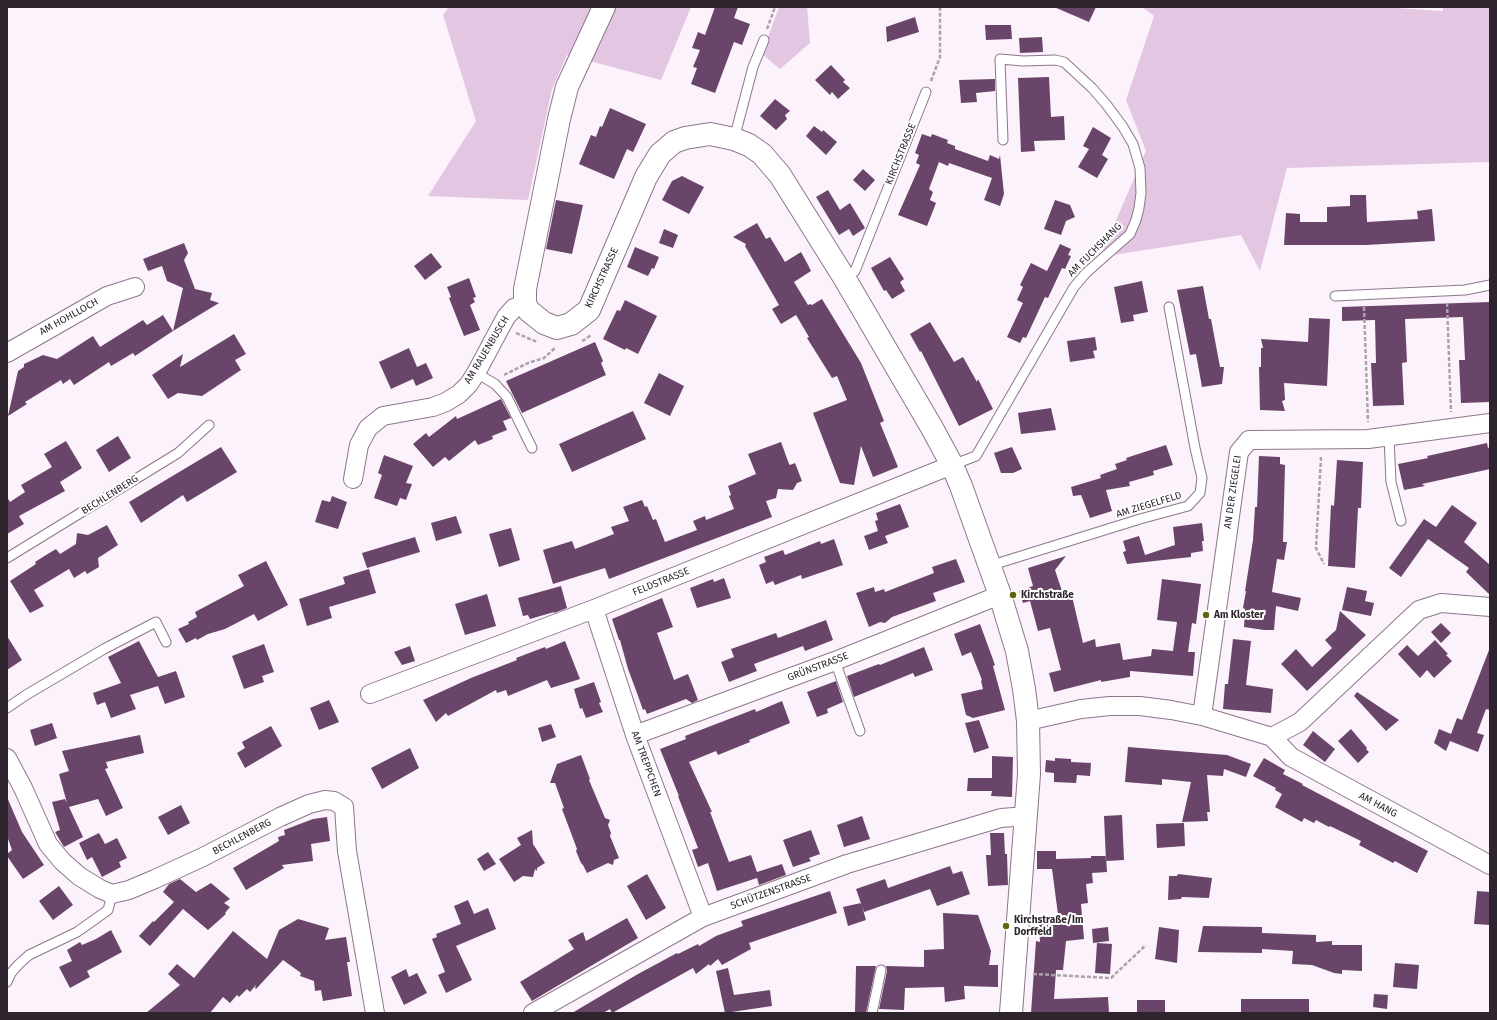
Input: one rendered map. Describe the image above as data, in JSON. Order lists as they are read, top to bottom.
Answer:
{
  "streets": {
    "street": [
      "KIRCHSTRASSE",
      "AM HOHLLOCH",
      "AM RAUENBUSCH",
      "AN DER ZIEGELEI",
      "BECHLENBERG",
      "FELDSTRASSE",
      "GRÜNSTRASSE",
      "AM TREPPCHEN",
      "AM HANG",
      "SCHÜTZENSTRASSE"
    ],
    "lane": ["AM FUCHSHANG", "AM ZIEGELFELD"]
  },
  "crossings": [
    ["KIRCHSTRASSE", "AM FUCHSHANG"],
    ["KIRCHSTRASSE", "AM RAUENBUSCH"],
    ["KIRCHSTRASSE", "AM ZIEGELFELD"],
    ["KIRCHSTRASSE", "FELDSTRASSE"],
    ["KIRCHSTRASSE", "GRÜNSTRASSE"],
    ["KIRCHSTRASSE", "SCHÜTZENSTRASSE"],
    ["AM FUCHSHANG", "FELDSTRASSE"],
    ["FELDSTRASSE", "AM TREPPCHEN"],
    ["GRÜNSTRASSE", "AM TREPPCHEN"],
    ["AM TREPPCHEN", "SCHÜTZENSTRASSE"]
  ],
  "places": ["Kirchstraße", "Am Kloster", "Kirchstraße/Im Dorffeld"]
}
